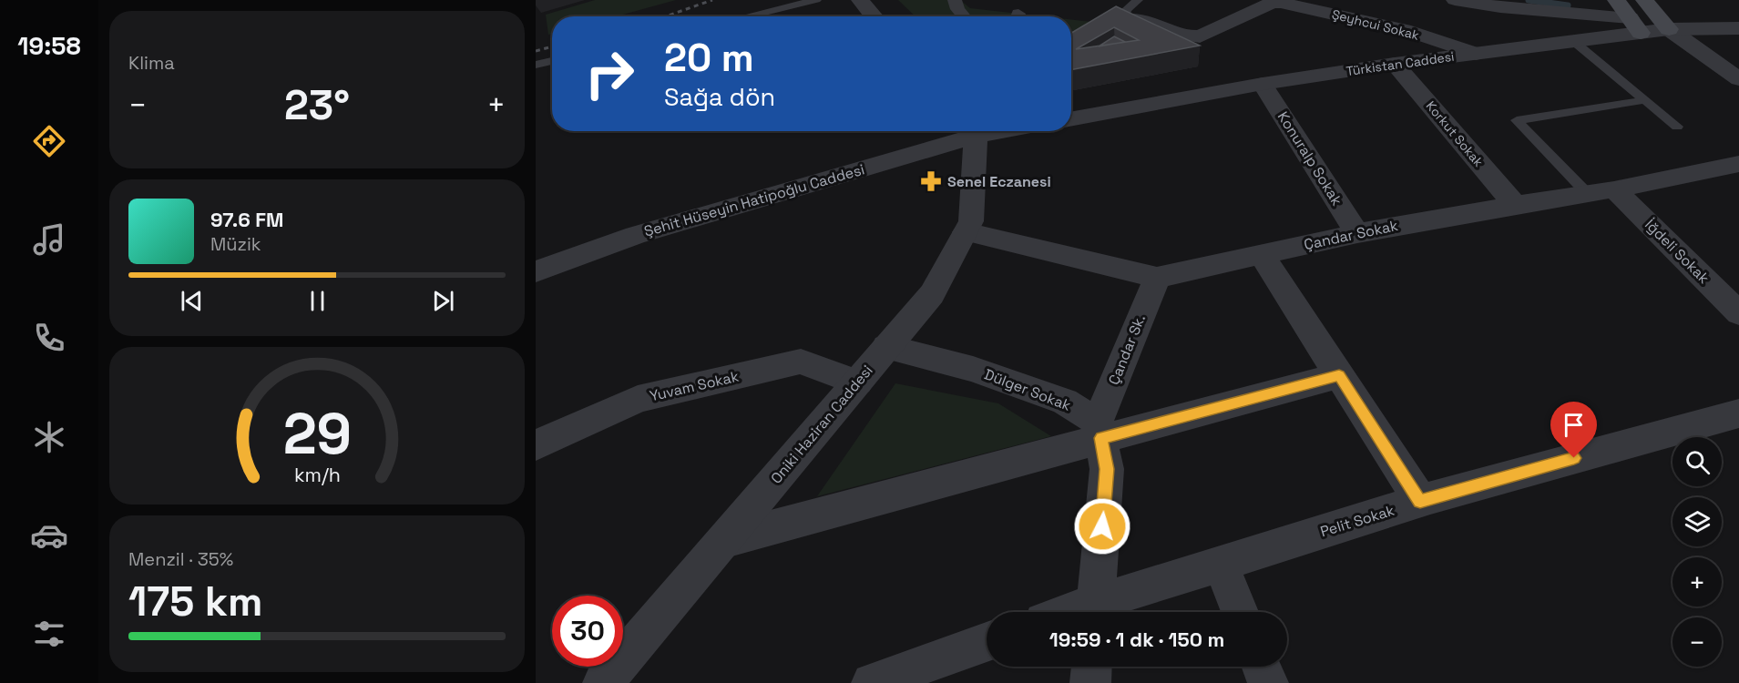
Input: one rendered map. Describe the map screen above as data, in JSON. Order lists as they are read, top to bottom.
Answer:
{
  "streets": {
    "street": [
      "Şeyhcui Sokak",
      "Türkistan Caddesi",
      "Korkut Sokak",
      "Konuralp Sokak",
      "Şehit Hüseyin Hatipoğlu Caddesi",
      "Çandar Sokak",
      "İğdeli Sokak",
      "Çandar Sk.",
      "Yuvam Sokak",
      "Dülger Sokak",
      "Oniki Haziran Caddesi",
      "Pelit Sokak"
    ]
  },
  "crossings": [
    ["Şeyhcui Sokak", "Türkistan Caddesi"],
    ["Türkistan Caddesi", "Korkut Sokak"],
    ["Türkistan Caddesi", "Konuralp Sokak"],
    ["Korkut Sokak", "Çandar Sokak"],
    ["Konuralp Sokak", "Çandar Sokak"],
    ["Çandar Sokak", "İğdeli Sokak"],
    ["Çandar Sokak", "Çandar Sk."],
    ["Çandar Sokak", "Oniki Haziran Caddesi"],
    ["Çandar Sk.", "Dülger Sokak"],
    ["Yuvam Sokak", "Oniki Haziran Caddesi"],
    ["Dülger Sokak", "Oniki Haziran Caddesi"]
  ],
  "places": {
    "pharmacy": ["Senel Eczanesi"]
  },
  "page": {
    "tabs": "19:58",
    "tile": [
      "Klima",
      ["Menzil · 35%", "175 km"]
    ],
    "turn": ["20 m", "Sağa dön"],
    "heat": ["−", "23°", "+"],
    "song": ["97.6 FM", "Müzik"],
    "map_buttons": ["+", "−"],
    "limit": "30",
    "trip": "19:59 · 1 dk · 150 m",
    "gauge": ["29", "km/h"]
  }
}
